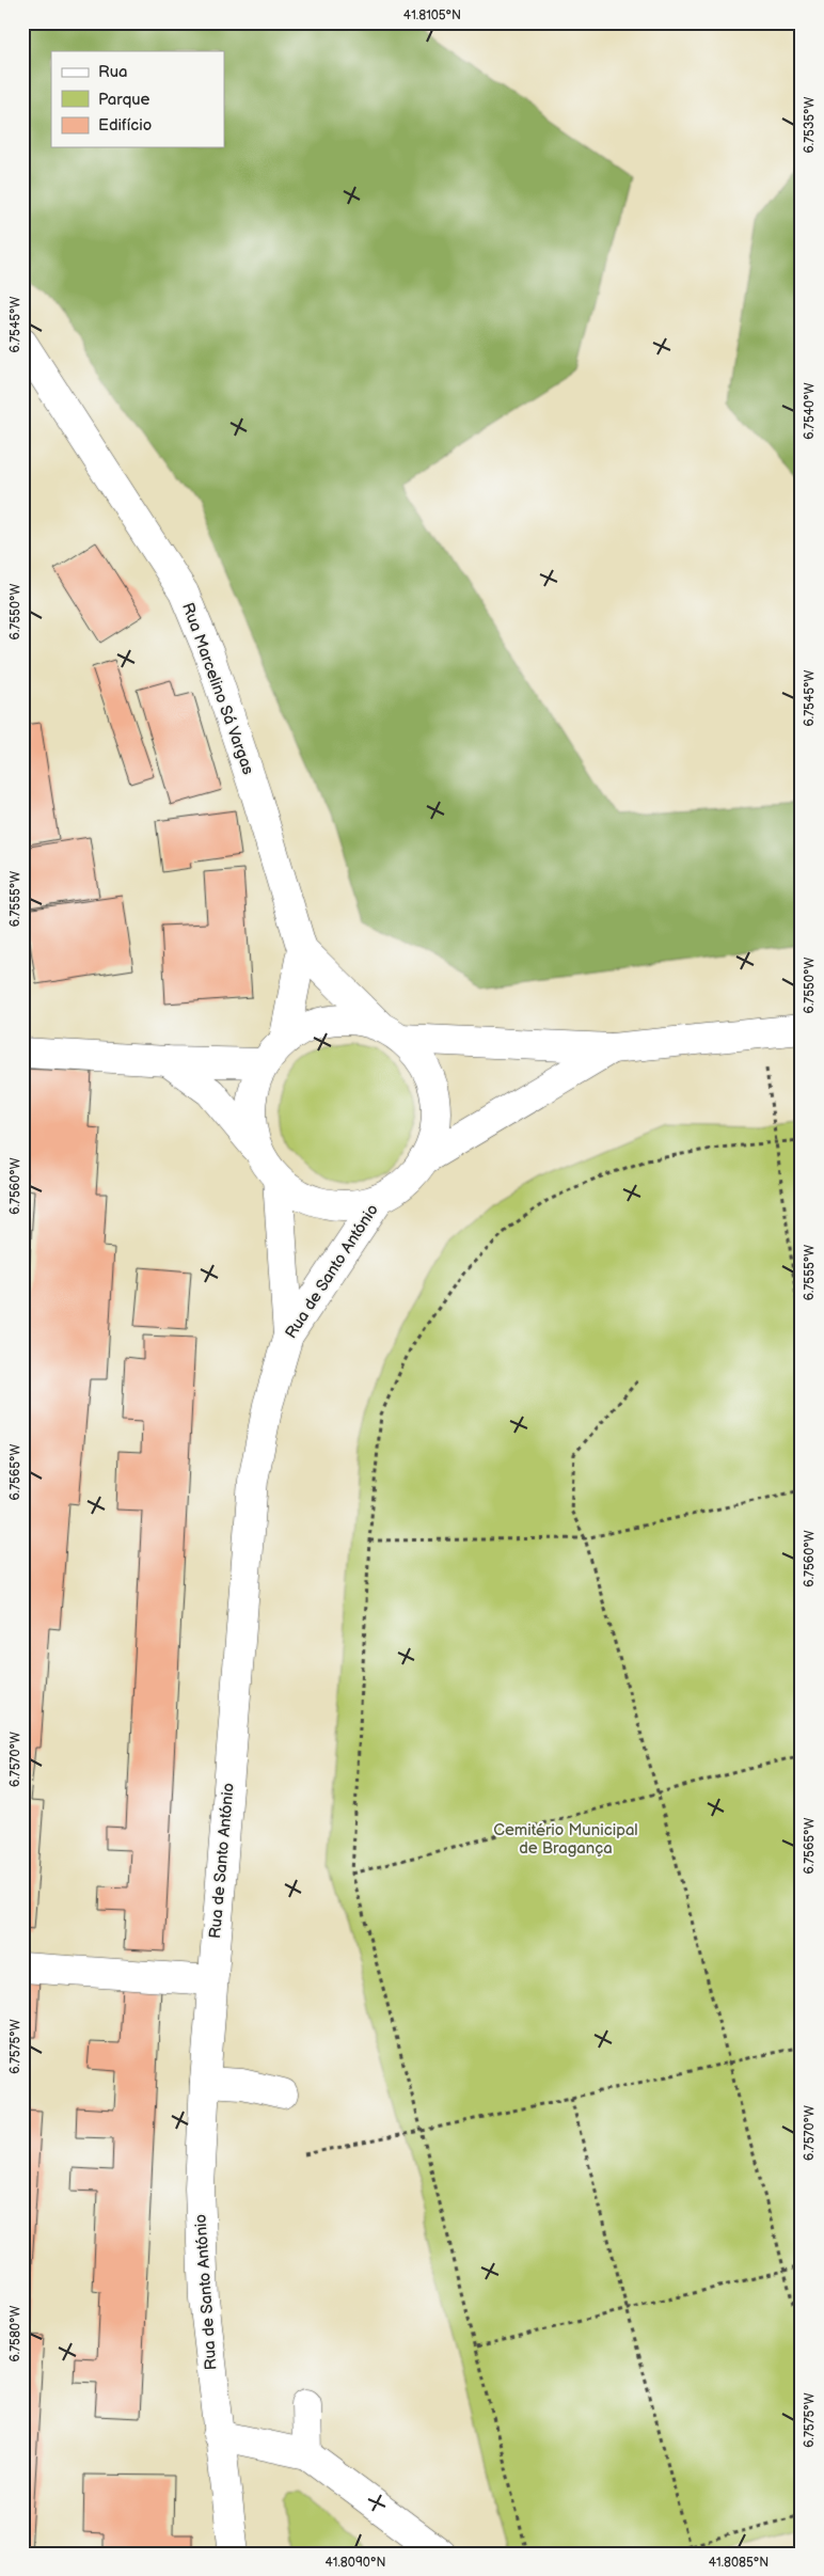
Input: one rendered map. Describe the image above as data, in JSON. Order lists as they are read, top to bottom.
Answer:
{
  "streets": {
    "street": ["Rua Marcelino Sá Vargas", "Rua de Santo António"]
  },
  "crossings": [
    ["Rua Marcelino Sá Vargas", "Rua de Santo António"]
  ],
  "parks": ["Cemitério Municipal de Bragança"],
  "legend": ["Rua", "Parque", "Edifício"],
  "coordinates": [
    "41.8105°N",
    "6.7535°W",
    "6.7545°W",
    "6.7540°W",
    "6.7550°W",
    "6.7555°W",
    "6.7560°W",
    "6.7565°W",
    "6.7570°W",
    "6.7575°W",
    "6.7580°W",
    "41.8090°N",
    "41.8085°N"
  ]
}
